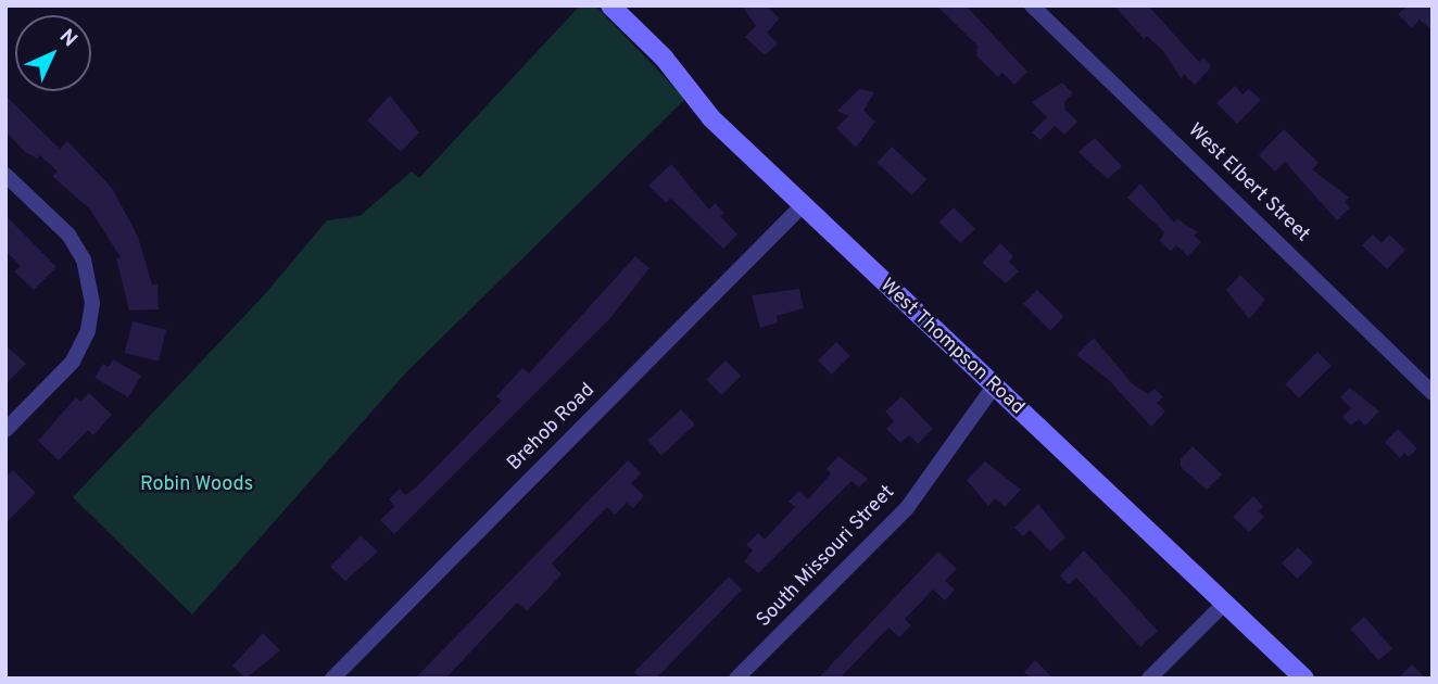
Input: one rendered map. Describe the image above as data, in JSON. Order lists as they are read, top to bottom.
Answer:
{
  "streets": {
    "main road": ["West Thompson Road"],
    "street": ["West Elbert Street", "Brehob Road", "South Missouri Street"]
  },
  "crossings": [
    ["West Thompson Road", "Brehob Road"],
    ["West Thompson Road", "South Missouri Street"]
  ],
  "parks": ["Robin Woods"],
  "north": "top right"
}
